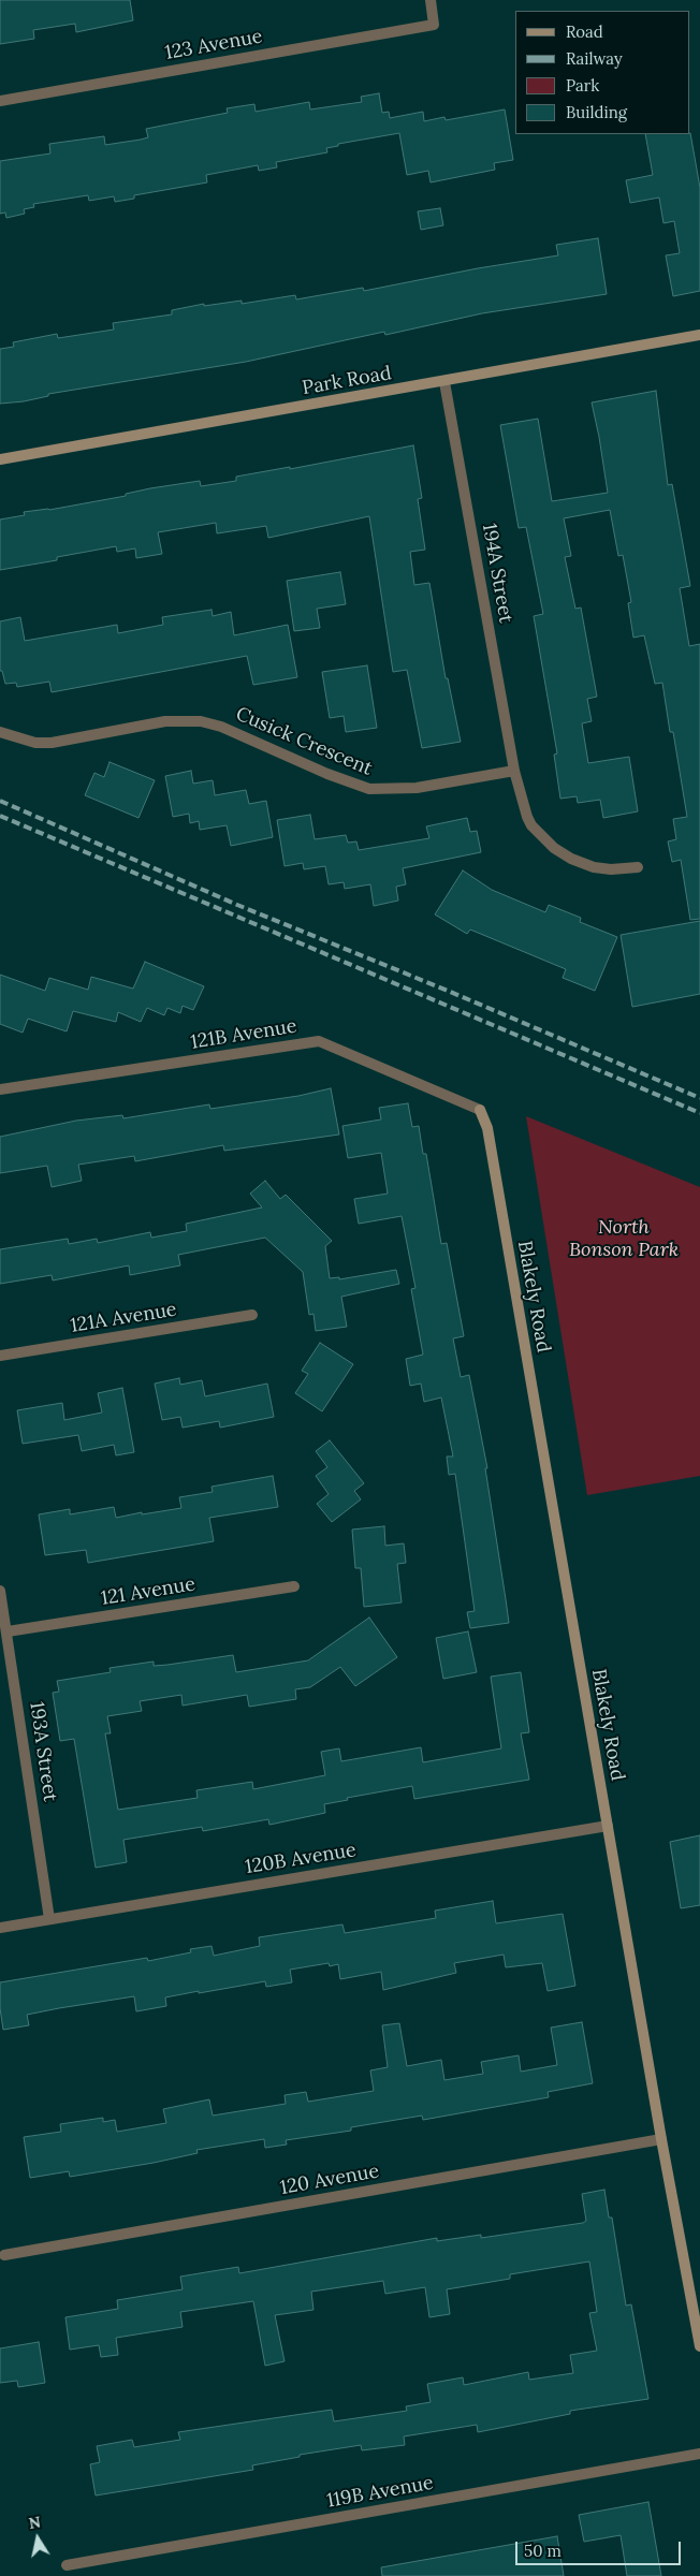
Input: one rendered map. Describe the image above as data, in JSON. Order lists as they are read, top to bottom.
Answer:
{
  "streets": {
    "street": [
      "123 Avenue",
      "Park Road",
      "194A Street",
      "Cusick Crescent",
      "121B Avenue",
      "Blakely Road",
      "121A Avenue",
      "121 Avenue",
      "193A Street",
      "120B Avenue",
      "120 Avenue",
      "119B Avenue"
    ]
  },
  "crossings": [
    ["Park Road", "194A Street"],
    ["194A Street", "Cusick Crescent"],
    ["121B Avenue", "Blakely Road"],
    ["Blakely Road", "120B Avenue"],
    ["Blakely Road", "120 Avenue"],
    ["121 Avenue", "193A Street"],
    ["193A Street", "120B Avenue"]
  ],
  "parks": ["North Bonson Park"],
  "legend": [
    "Road",
    "Railway",
    "Park",
    "Building"
  ],
  "scale_bar": "50 m",
  "north": "top"
}
